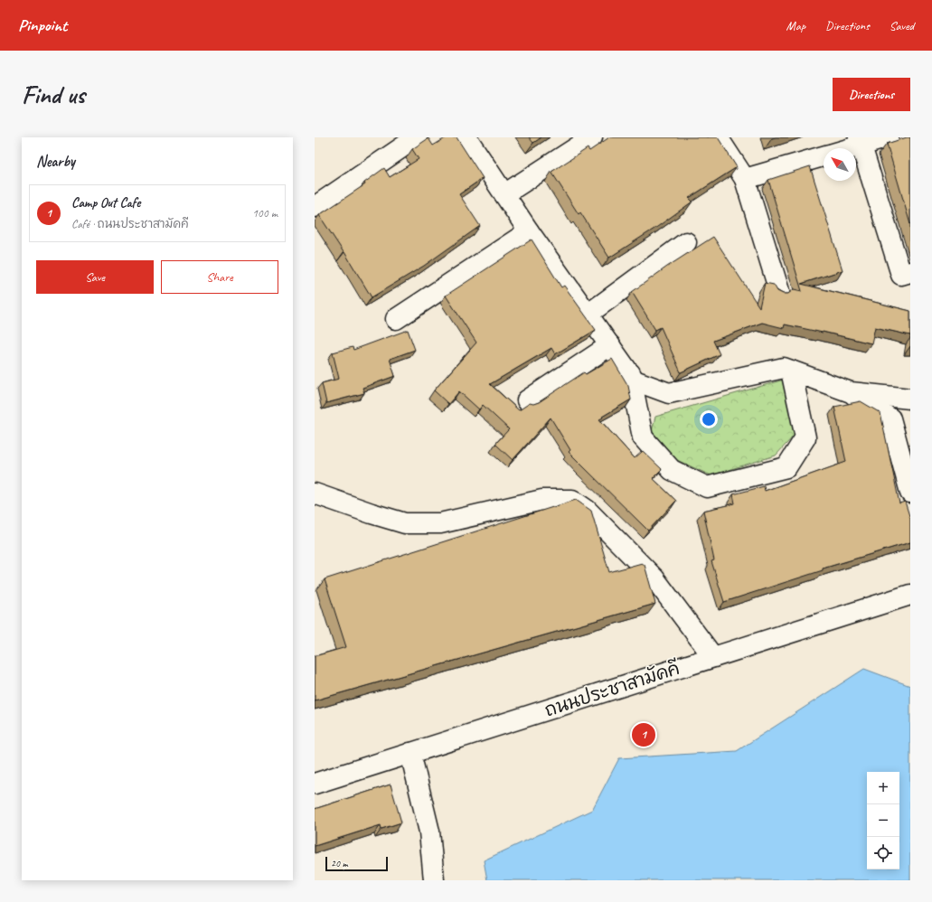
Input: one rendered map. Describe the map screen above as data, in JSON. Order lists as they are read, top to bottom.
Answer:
{
  "streets": {
    "street": ["ถนนประชาสามัคคี"]
  },
  "scale_bar": "20 m",
  "north": "top left",
  "page": {
    "header": "Pinpoint",
    "nav": ["Map", "Directions", "Saved"],
    "buttons": [
      "Directions",
      ["Save", "Share"]
    ],
    "title": "Find us",
    "heading": "Nearby",
    "list": [
      {
        "mark": "1",
        "name": "Camp Out Cafe",
        "note": "Café · ถนนประชาสามัคคี",
        "value": "100 m"
      }
    ],
    "pins": "1",
    "map_buttons": ["+", "−"],
    "scale": "20 m"
  }
}
